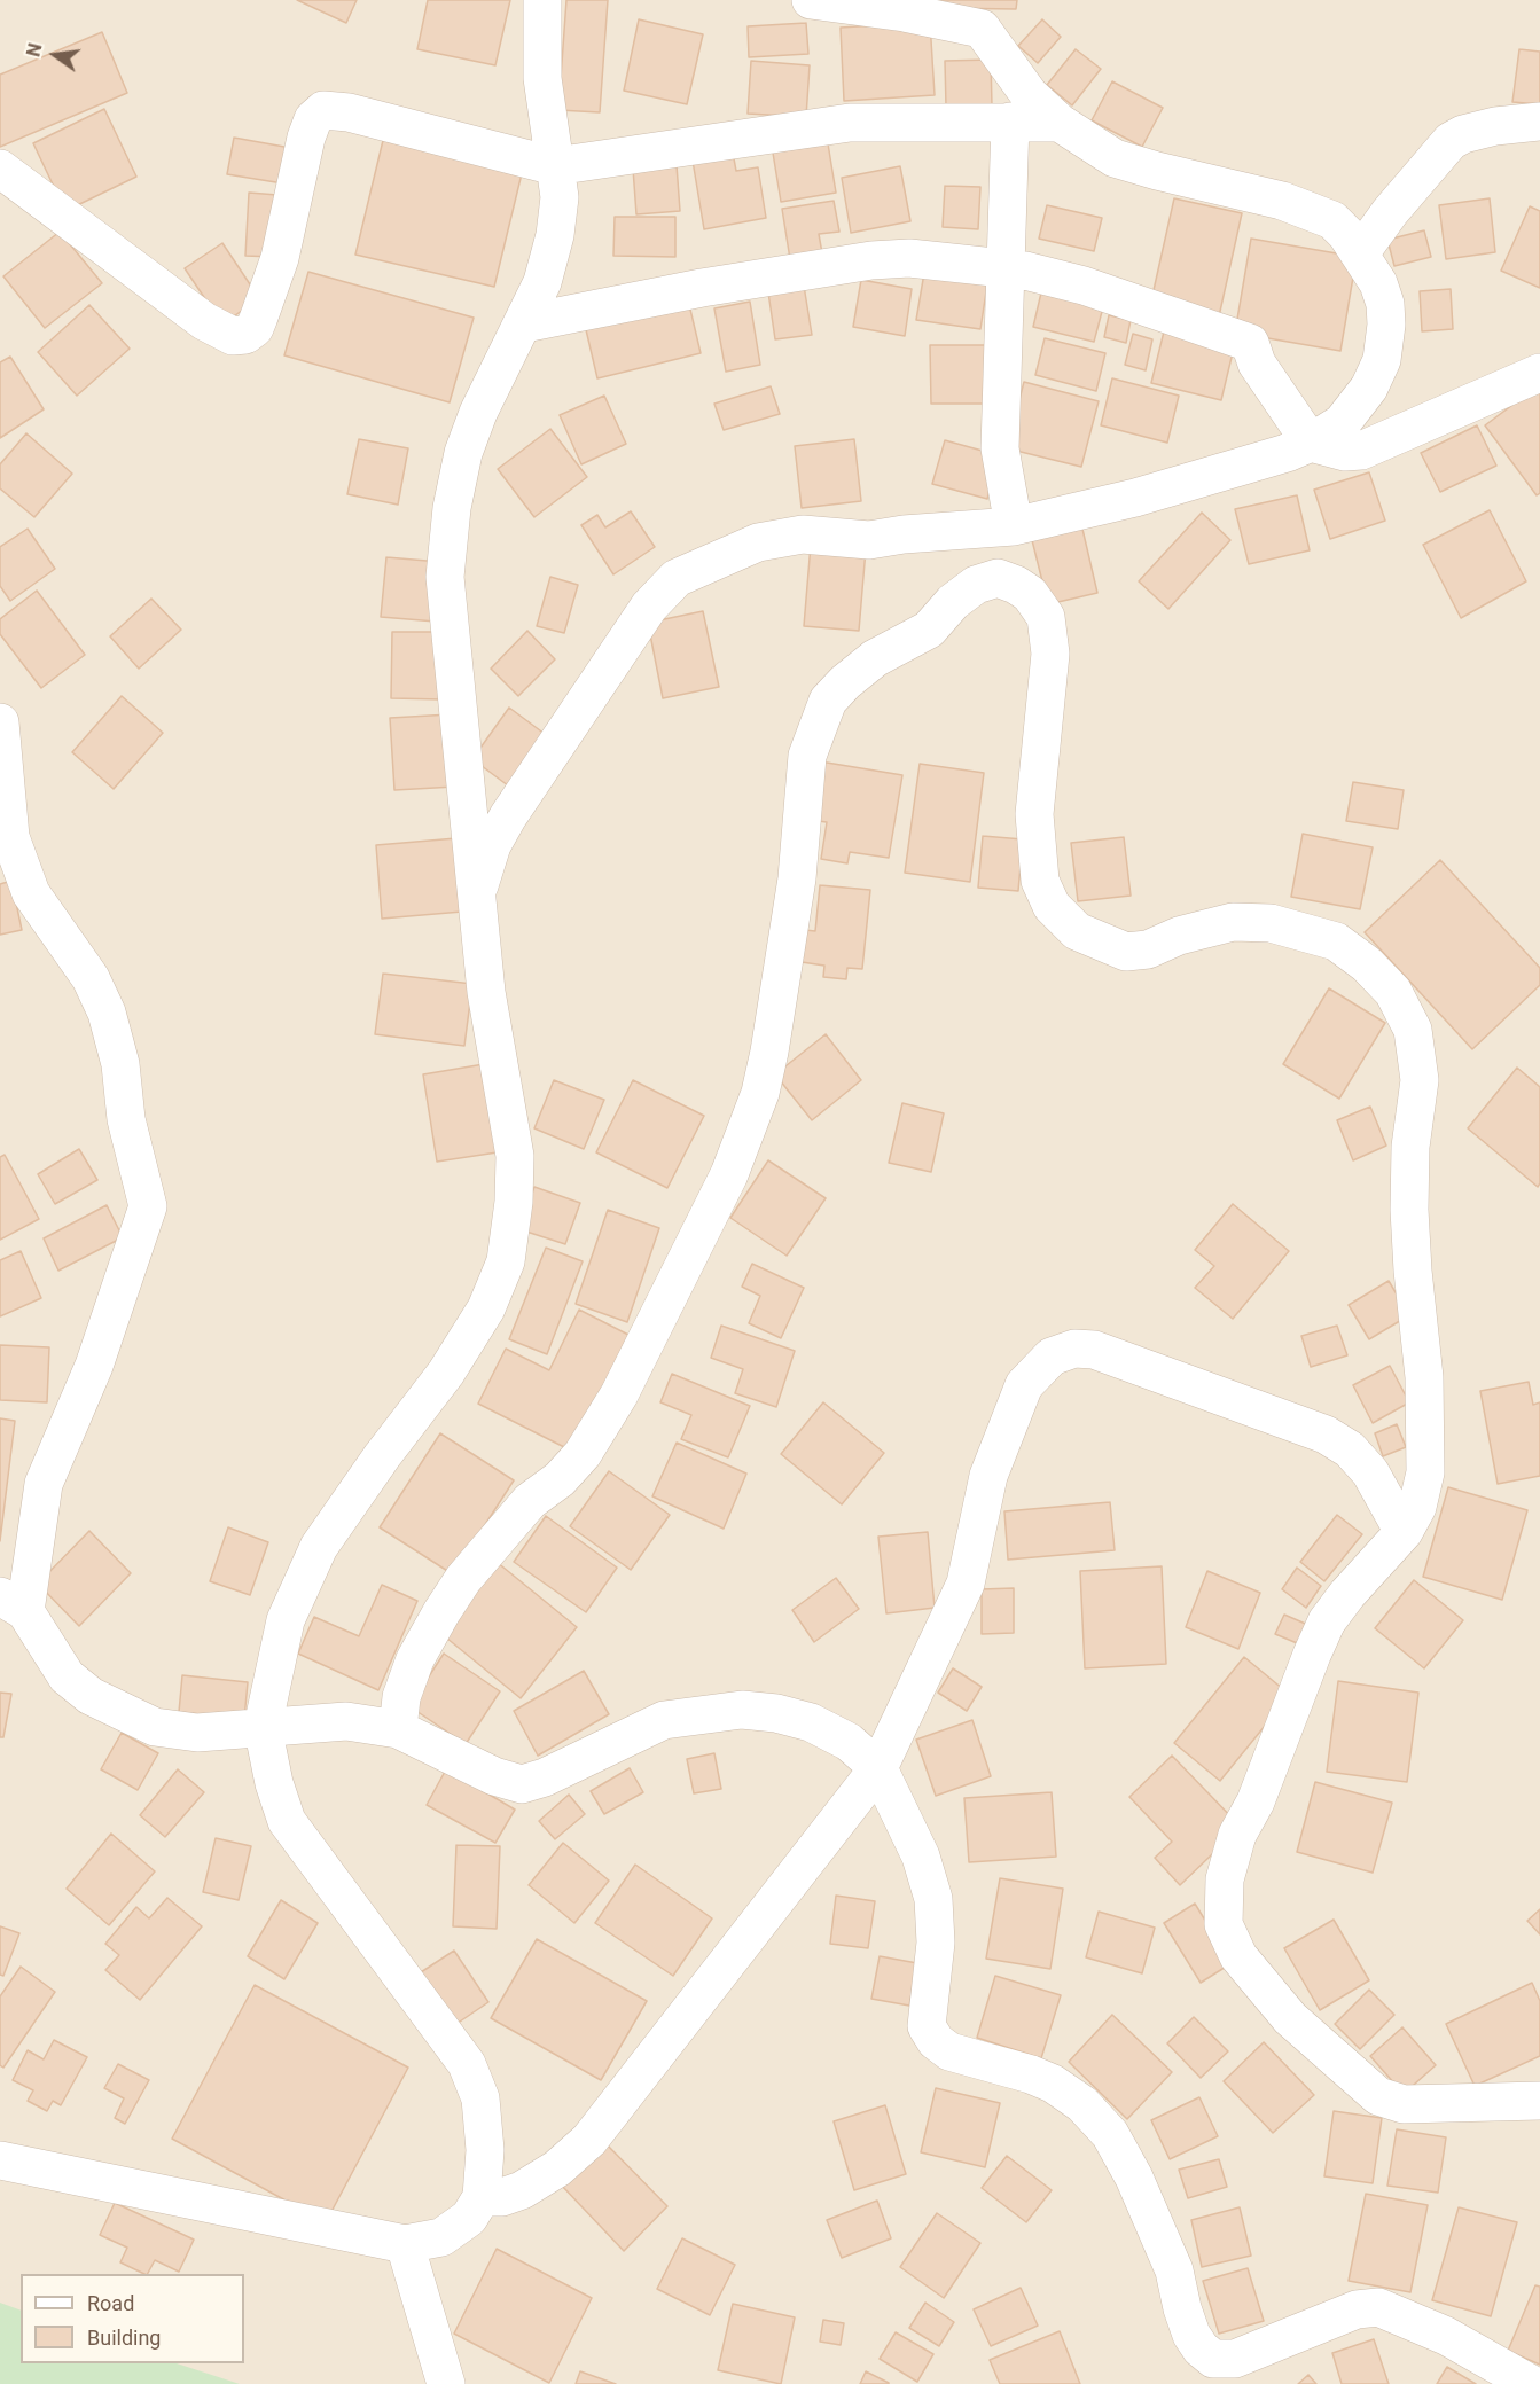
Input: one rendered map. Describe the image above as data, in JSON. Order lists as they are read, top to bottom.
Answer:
{
  "legend": ["Road", "Building"],
  "north": "left"
}
